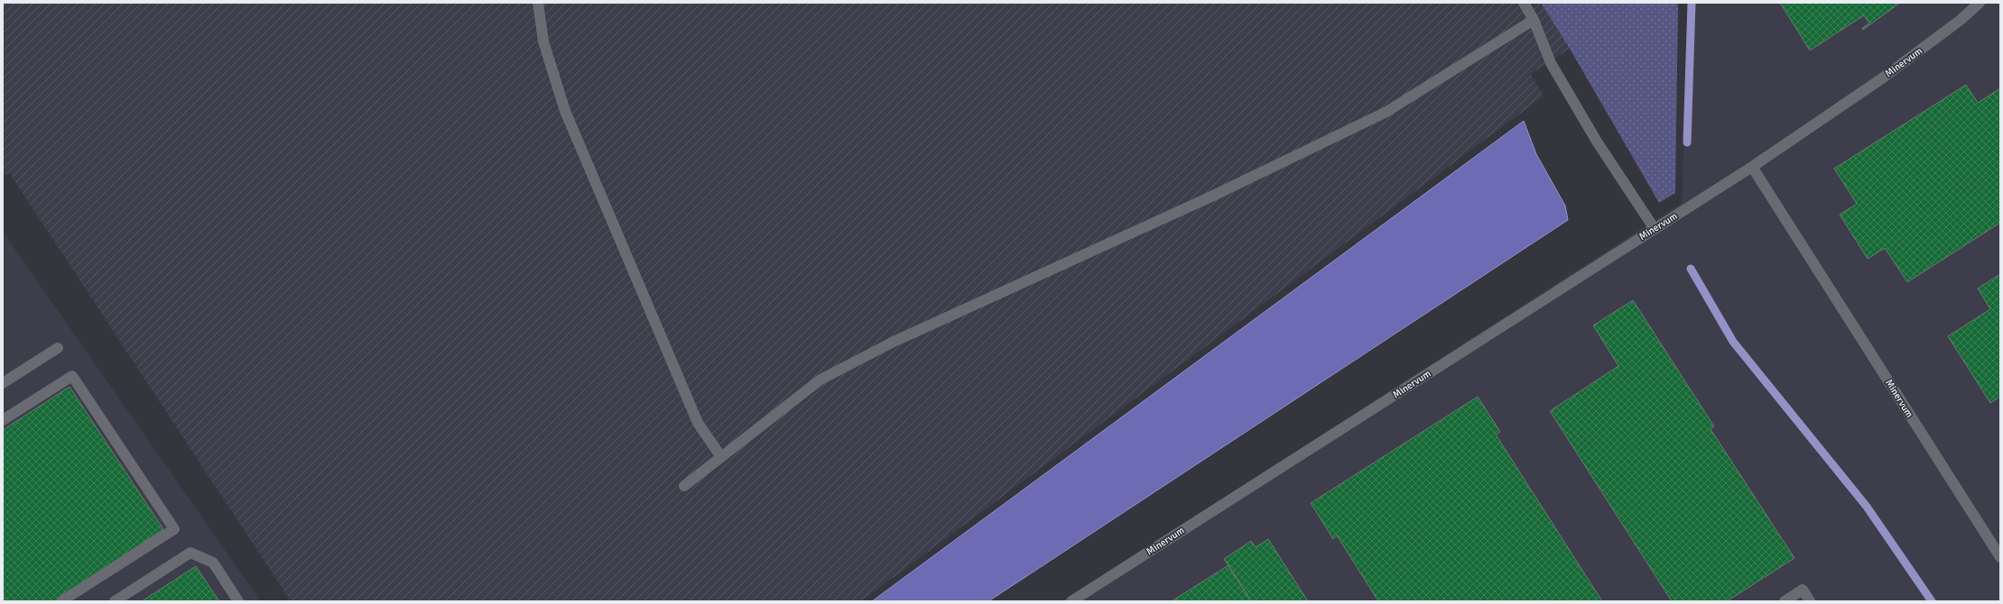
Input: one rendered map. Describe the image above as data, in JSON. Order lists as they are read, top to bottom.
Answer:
{
  "streets": {
    "street": ["Minervum"]
  }
}
